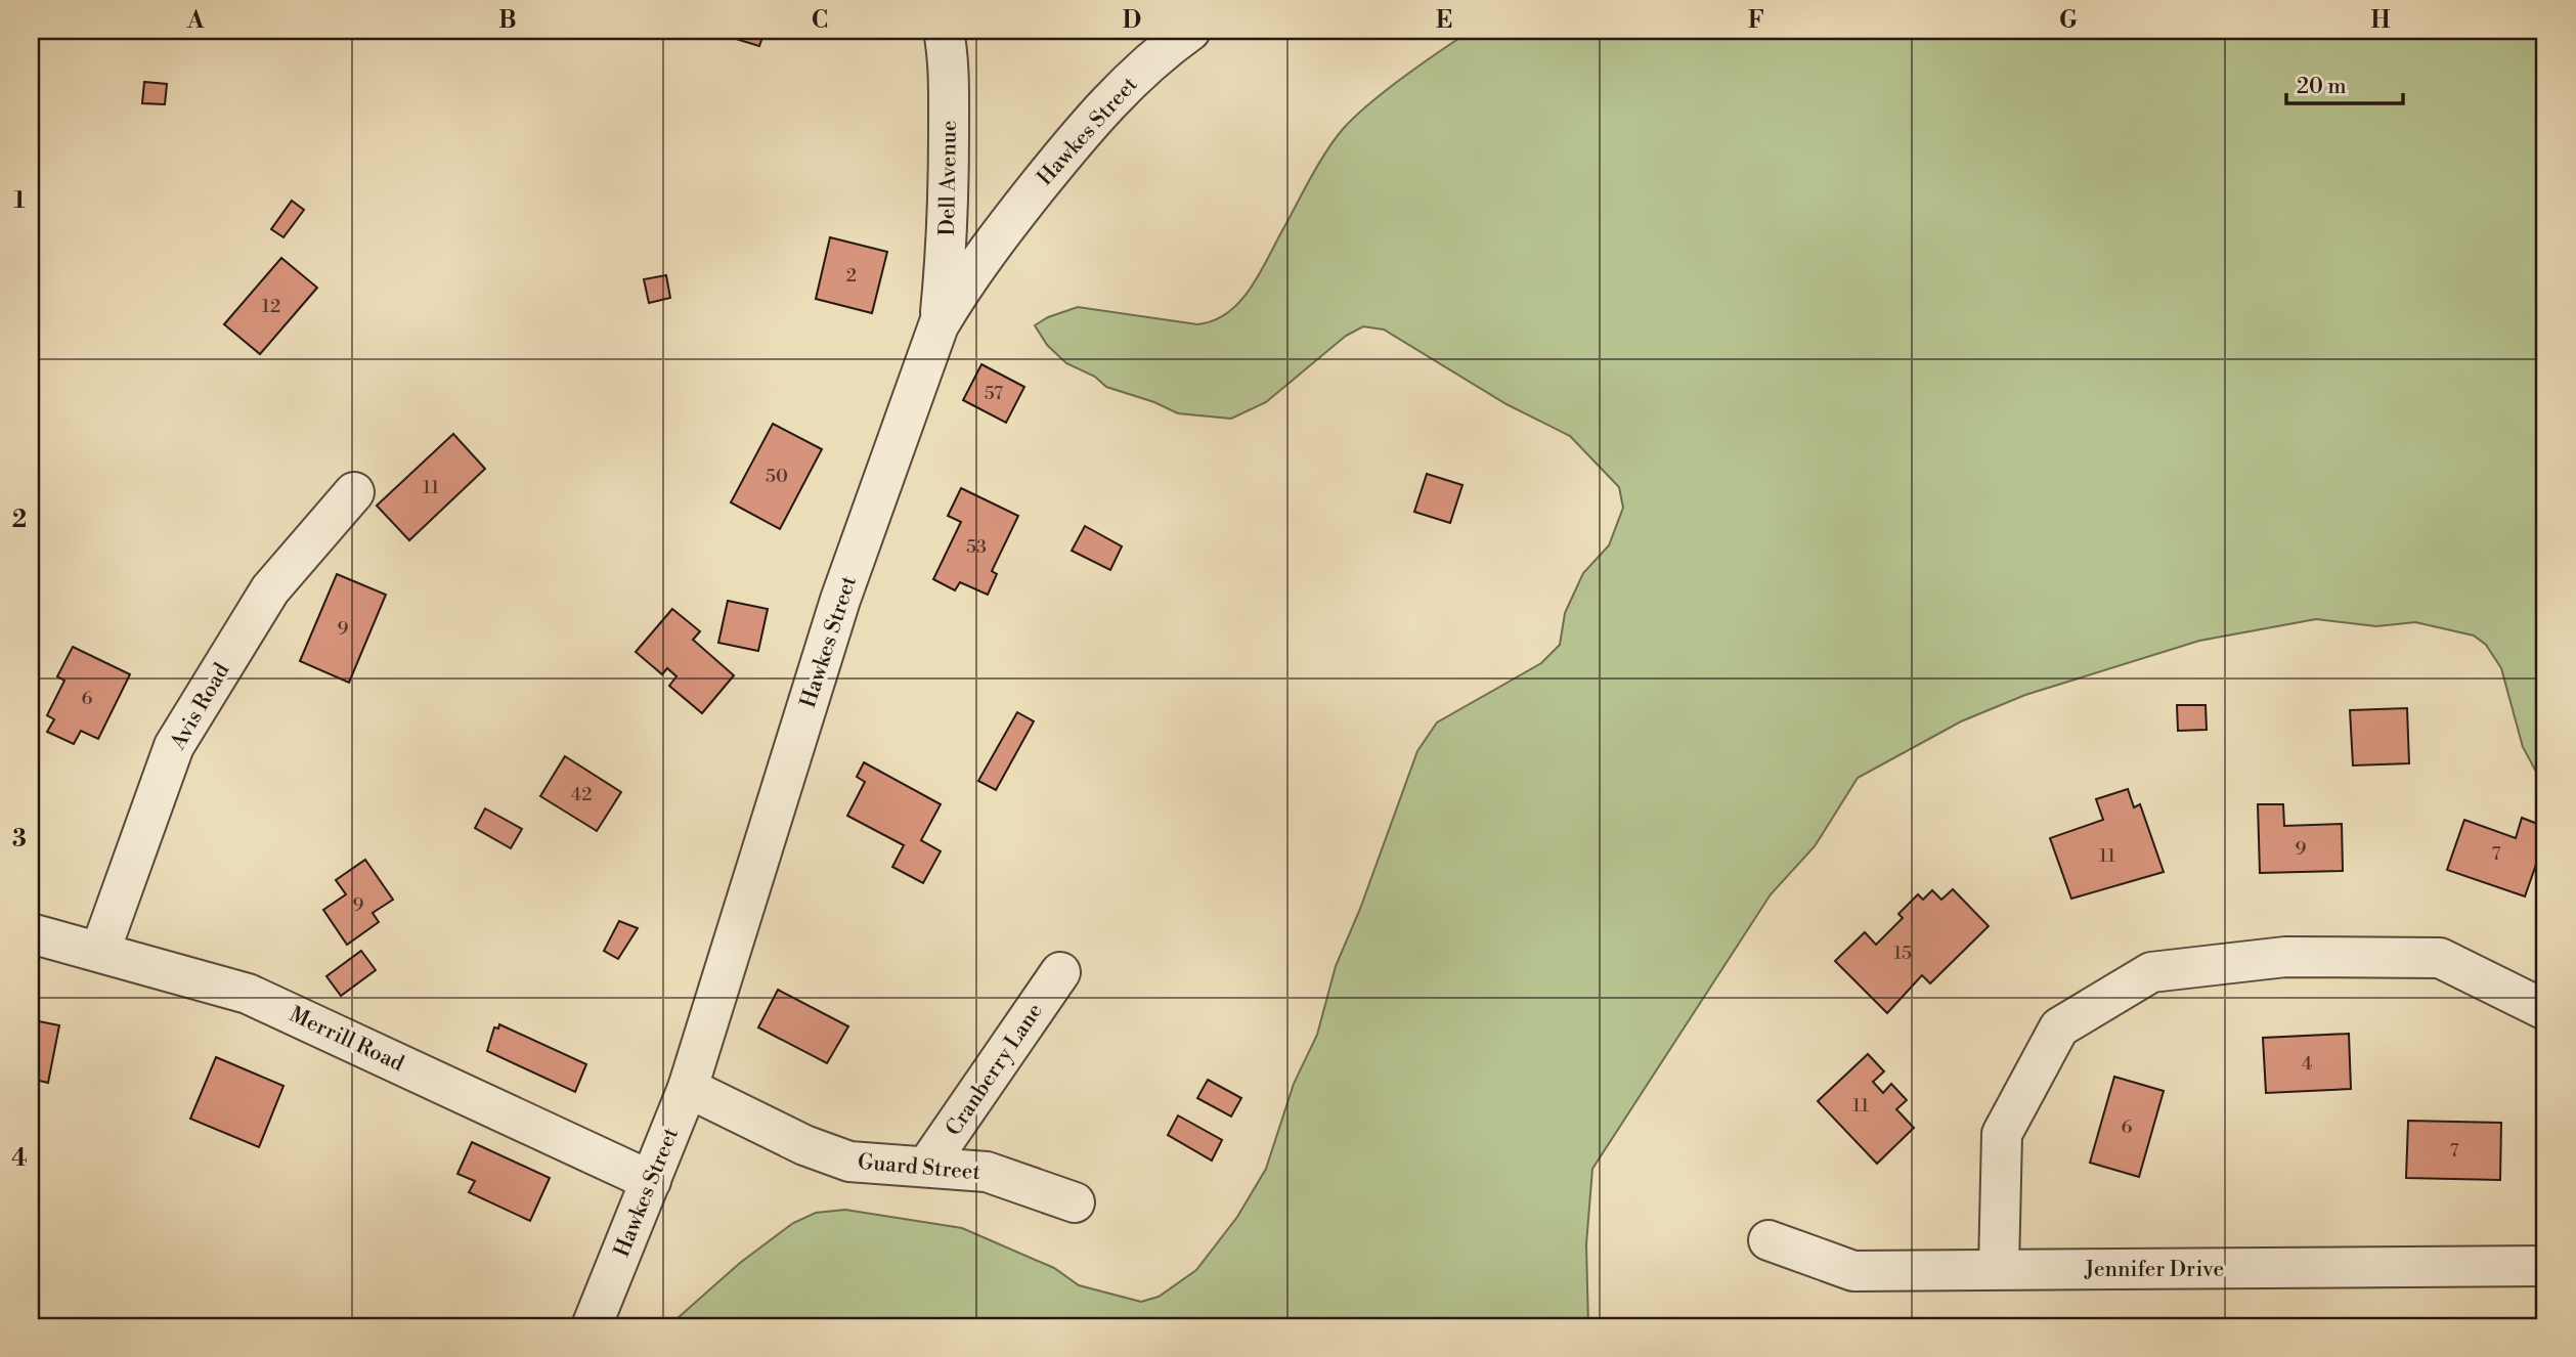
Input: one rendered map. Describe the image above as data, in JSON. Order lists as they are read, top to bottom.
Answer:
{
  "streets": {
    "street": [
      "Hawkes Street",
      "Dell Avenue",
      "Avis Road",
      "Merrill Road",
      "Cranberry Lane",
      "Guard Street",
      "Jennifer Drive"
    ]
  },
  "crossings": [
    ["Hawkes Street", "Dell Avenue"],
    ["Hawkes Street", "Merrill Road"],
    ["Hawkes Street", "Guard Street"],
    ["Avis Road", "Merrill Road"],
    ["Cranberry Lane", "Guard Street"]
  ],
  "house_numbers": [
    "2",
    "12",
    "57",
    "50",
    "11",
    "53",
    "9",
    "6",
    "42",
    "9",
    "7",
    "11",
    "9",
    "15",
    "4",
    "11",
    "6",
    "7"
  ],
  "scale_bar": "20 m",
  "grid": {
    "columns": [
      "A",
      "B",
      "C",
      "D",
      "E",
      "F",
      "G",
      "H"
    ],
    "rows": [
      "1",
      "2",
      "3",
      "4"
    ]
  }
}
